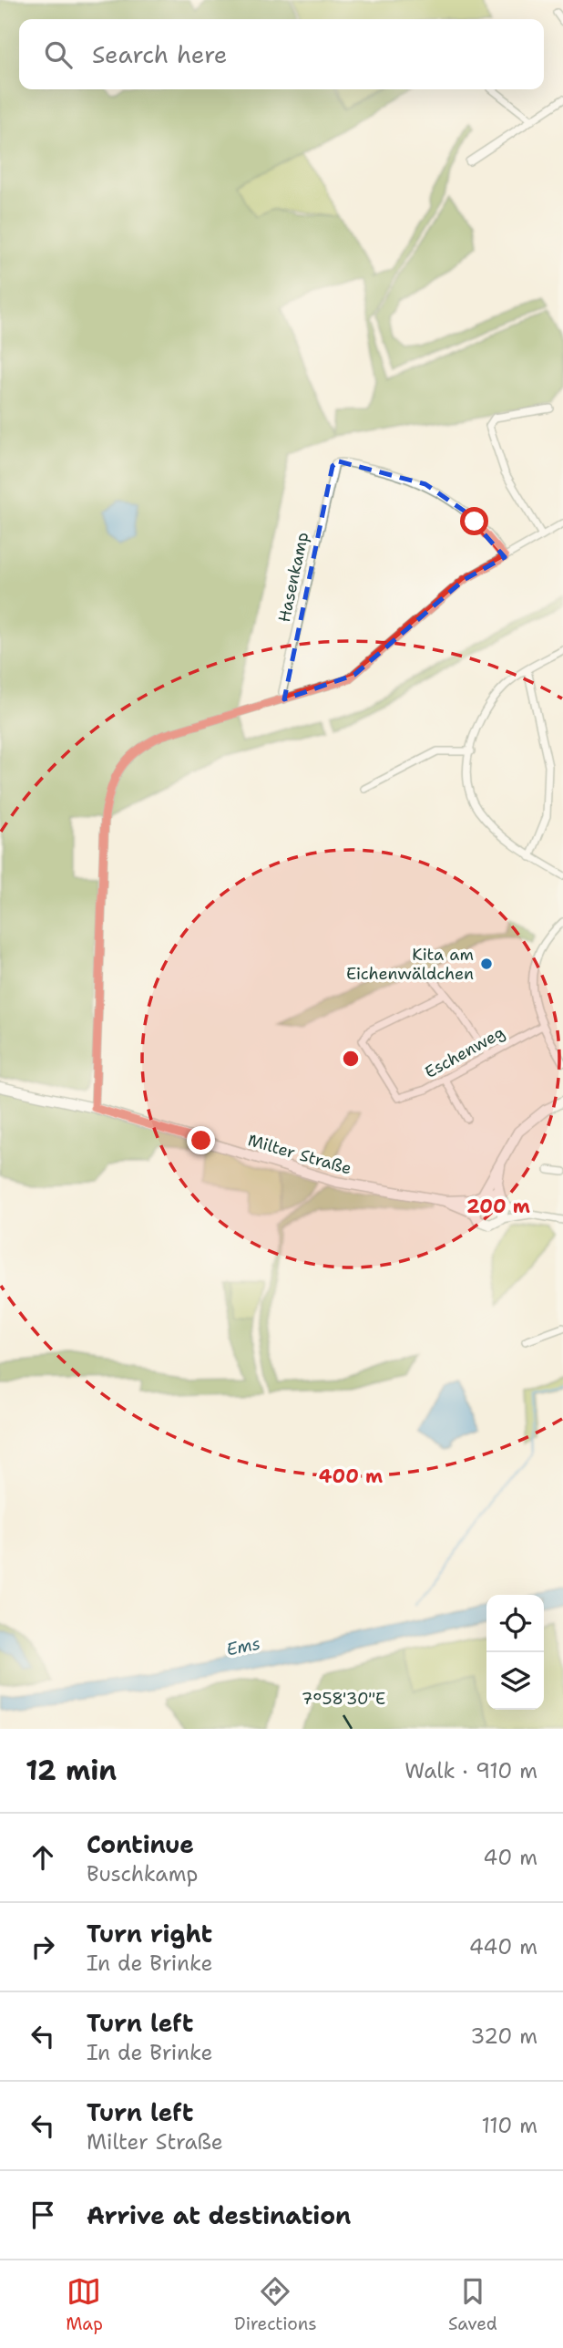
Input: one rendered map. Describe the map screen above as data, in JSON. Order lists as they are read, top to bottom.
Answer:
{
  "streets": {
    "main road": ["Milter Straße"],
    "street": ["Hasenkamp", "Eschenweg"]
  },
  "water": ["Ems"],
  "places": ["Kita am Eichenwäldchen"],
  "page": {
    "search": "Search here",
    "heading": ["12 min", "Walk · 910 m"],
    "list": [
      ["Continue", "Buschkamp", "40 m"],
      ["Turn right", "In de Brinke", "440 m"],
      ["Turn left", "In de Brinke", "320 m"],
      ["Turn left", "Milter Straße", "110 m"],
      "Arrive at destination"
    ],
    "nav": ["Map", "Directions", "Saved"]
  },
  "coordinates": ["7°58'30\"E"],
  "rings": ["200 m", "400 m"]
}
